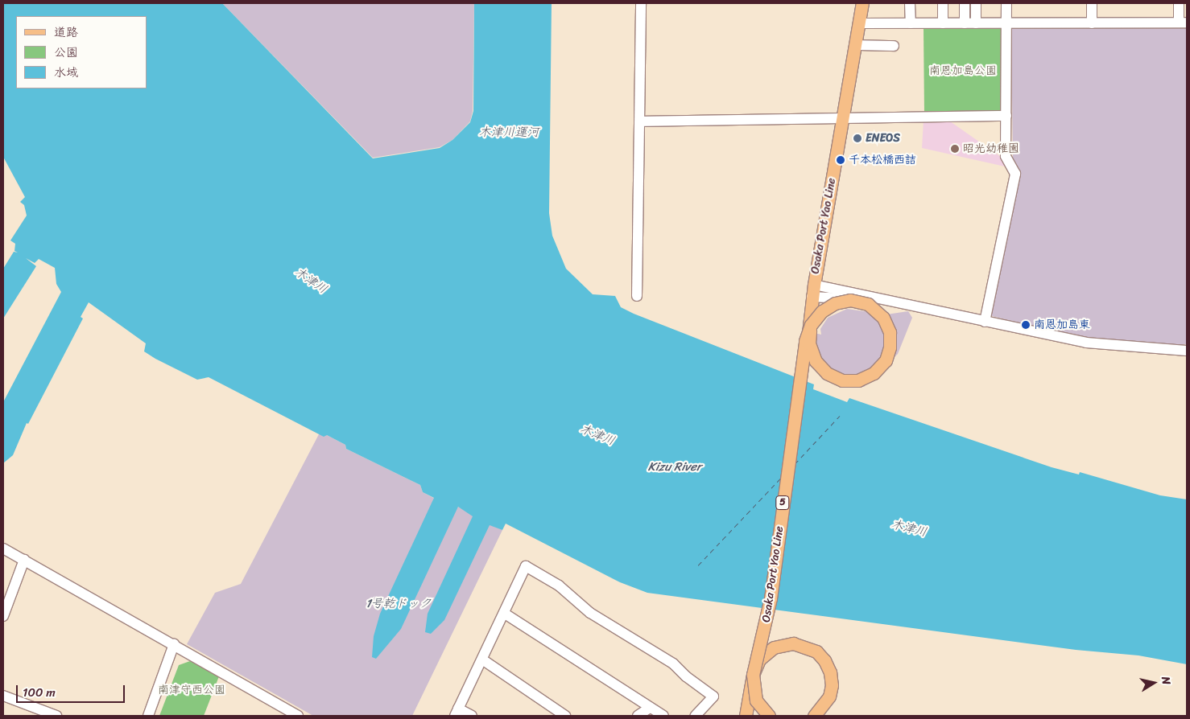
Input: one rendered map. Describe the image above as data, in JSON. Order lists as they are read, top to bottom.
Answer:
{
  "streets": {
    "main road": ["Osaka Port Yao Line", "5"]
  },
  "crossings": [
    ["Osaka Port Yao Line", "5"]
  ],
  "water": [
    "木津川運河",
    "木津川",
    "Kizu River",
    "1号乾ドック"
  ],
  "parks": ["南恩加島公園", "南津守西公園"],
  "places": [
    "ENEOS",
    "昭光幼稚園",
    "千本松橋西詰",
    "南恩加島東"
  ],
  "legend": ["道路", "公園", "水域"],
  "scale_bar": "100 m",
  "north": "right"
}
